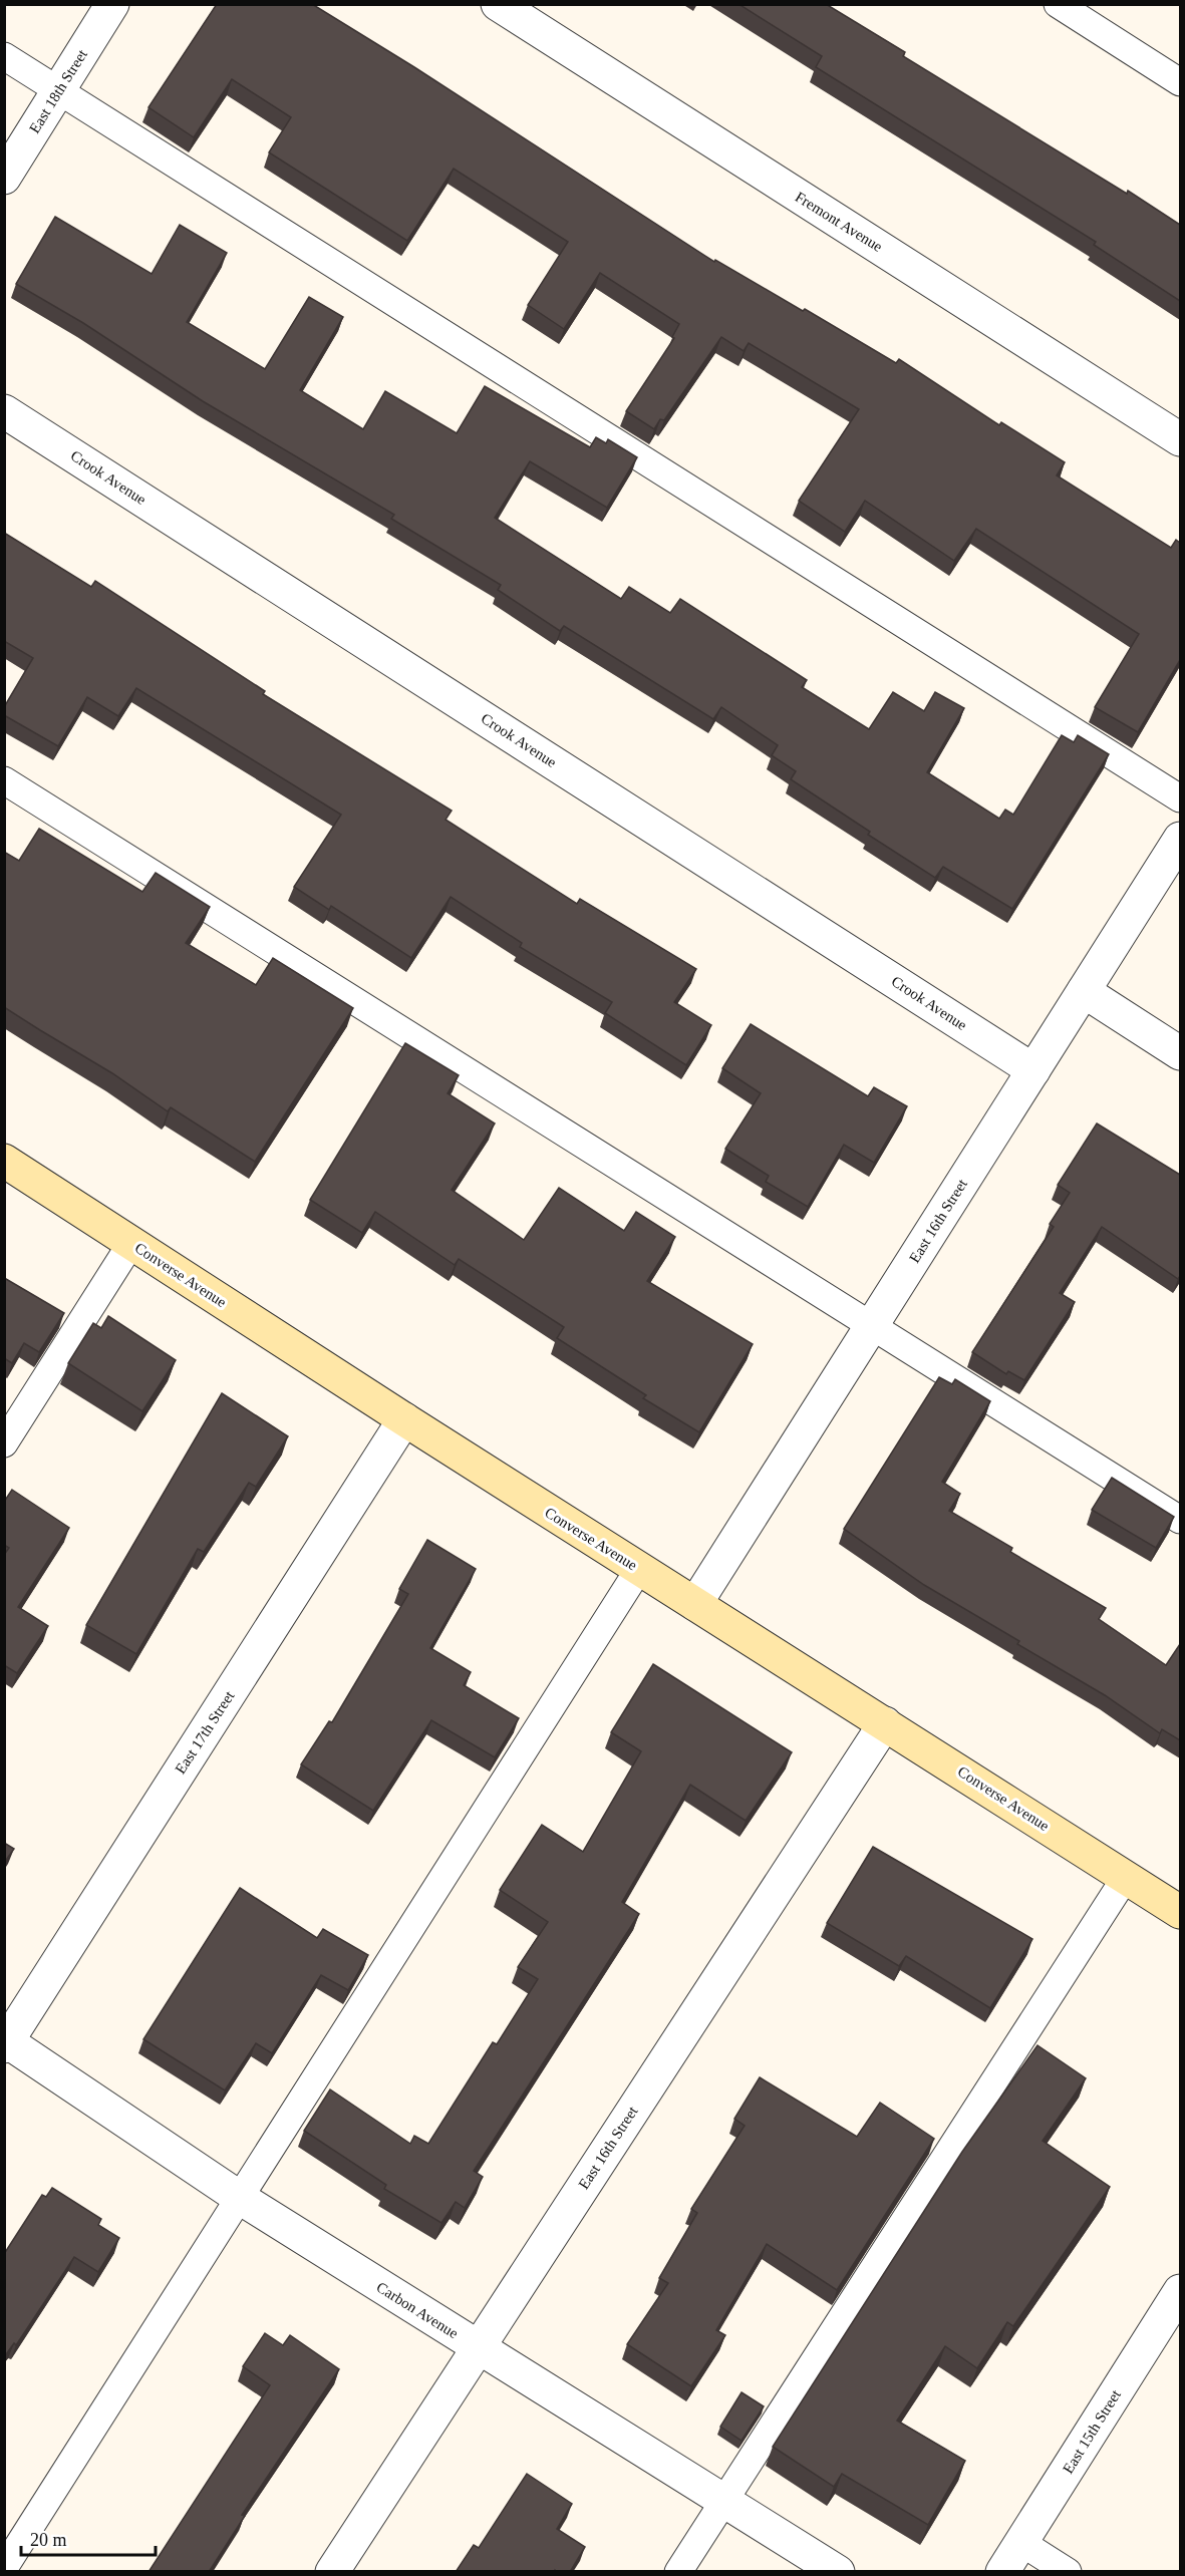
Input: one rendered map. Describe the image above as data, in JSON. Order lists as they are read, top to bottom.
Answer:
{
  "streets": {
    "main road": ["Converse Avenue"],
    "street": [
      "East 18th Street",
      "Fremont Avenue",
      "Crook Avenue",
      "East 16th Street",
      "East 17th Street",
      "Carbon Avenue",
      "East 15th Street"
    ]
  },
  "crossings": [
    ["Crook Avenue", "East 16th Street"],
    ["East 16th Street", "Converse Avenue"],
    ["East 16th Street", "Carbon Avenue"],
    ["Converse Avenue", "East 17th Street"],
    ["East 17th Street", "Carbon Avenue"]
  ],
  "scale_bar": "20 m"
}
